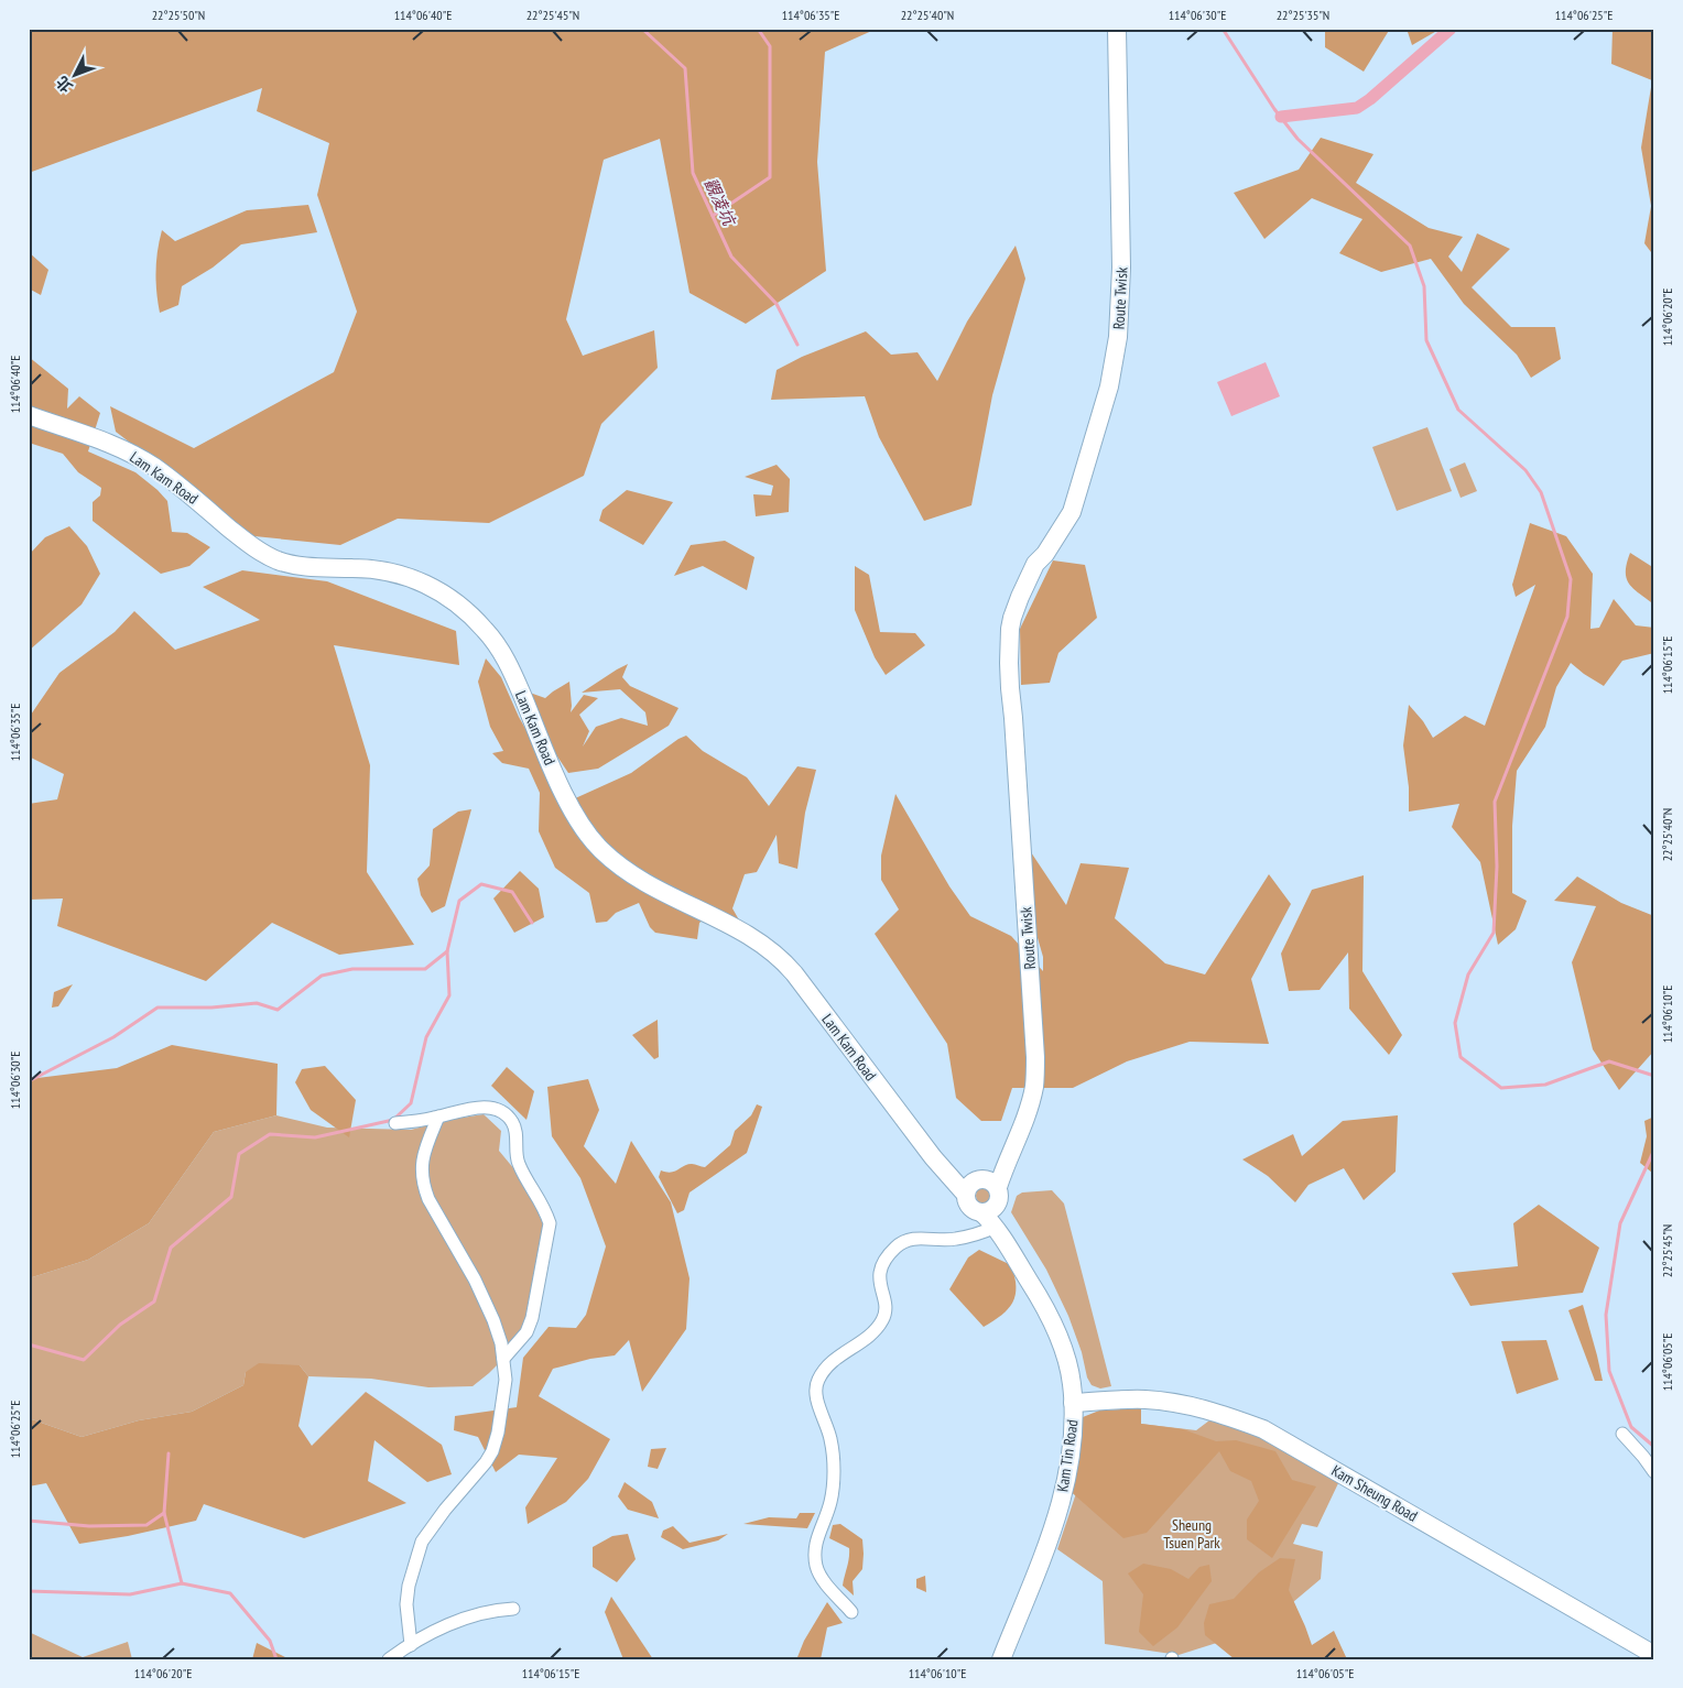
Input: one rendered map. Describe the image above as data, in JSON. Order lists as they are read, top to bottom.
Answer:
{
  "streets": {
    "main road": [
      "Route Twisk",
      "Lam Kam Road",
      "Kam Tin Road",
      "Kam Sheung Road"
    ]
  },
  "crossings": [
    ["Route Twisk", "Lam Kam Road"],
    ["Route Twisk", "Kam Tin Road"],
    ["Lam Kam Road", "Kam Tin Road"],
    ["Kam Tin Road", "Kam Sheung Road"]
  ],
  "water": ["觀凌坑"],
  "parks": ["Sheung Tsuen Park"],
  "north": "bottom left",
  "coordinates": [
    "22°25'50\"N",
    "114°06'40\"E",
    "22°25'45\"N",
    "114°06'35\"E",
    "22°25'40\"N",
    "114°06'30\"E",
    "22°25'35\"N",
    "114°06'25\"E",
    "114°06'20\"E",
    "114°06'15\"E",
    "114°06'10\"E",
    "114°06'05\"E"
  ]
}
